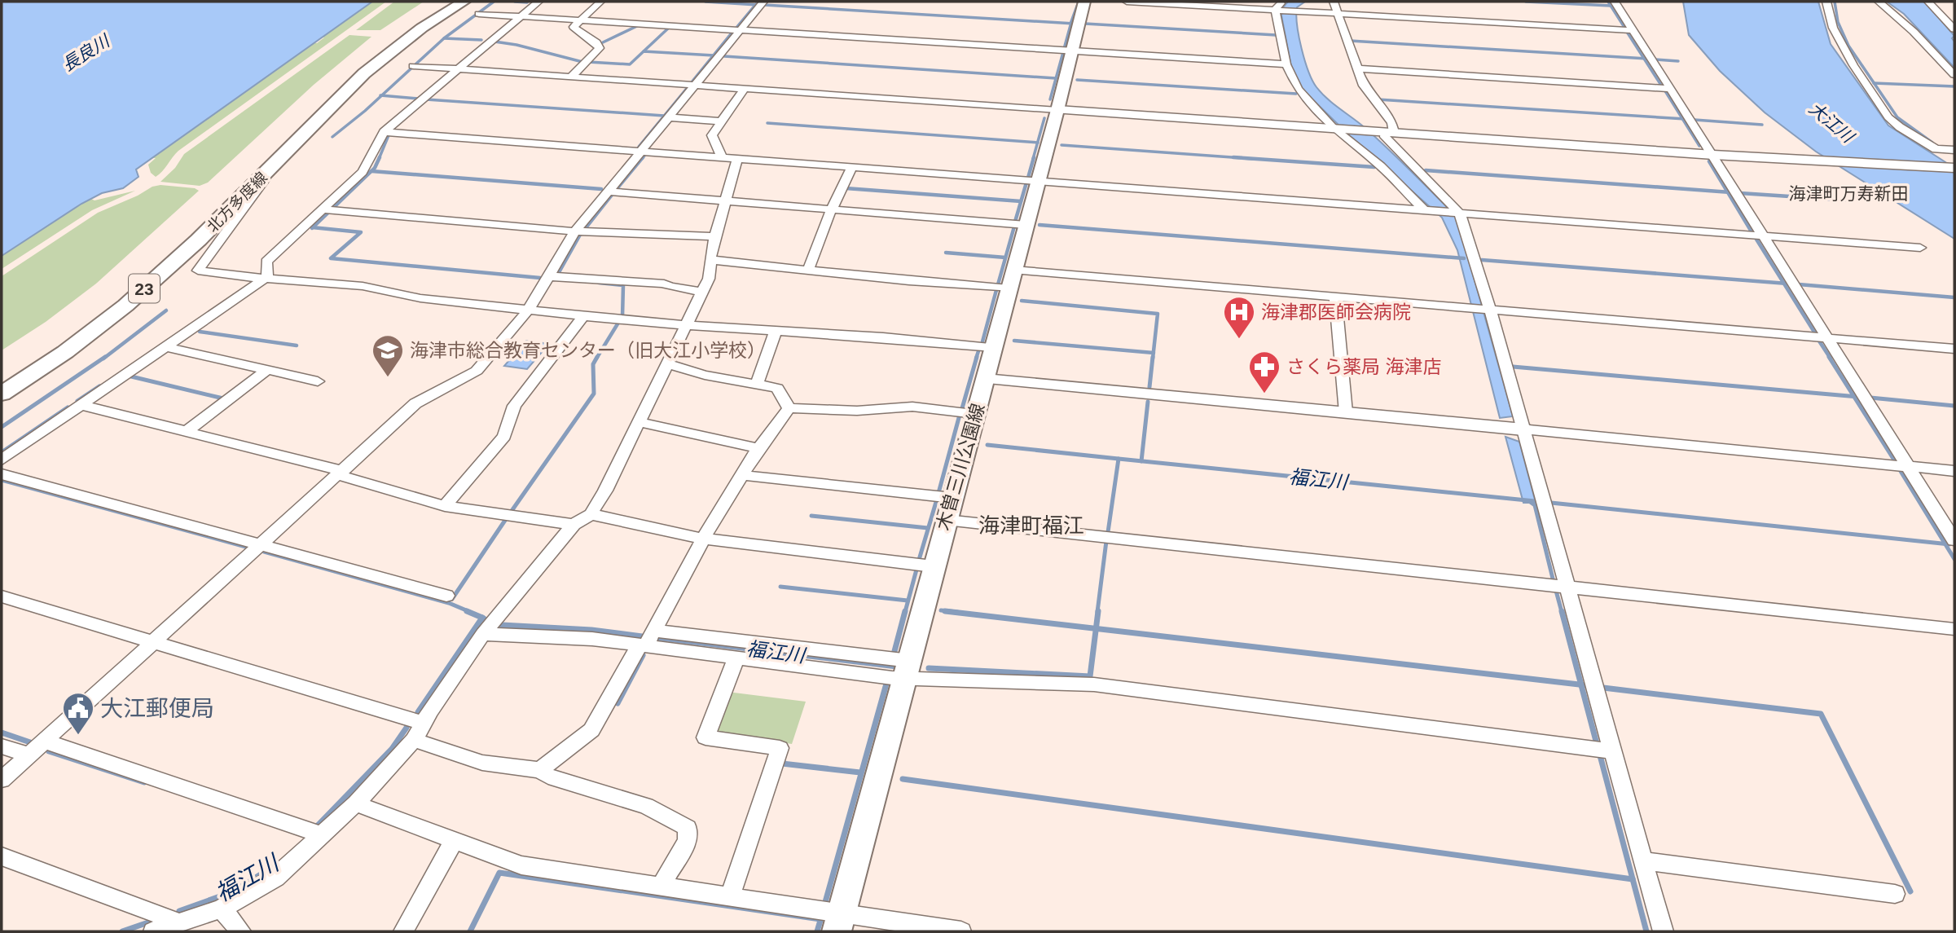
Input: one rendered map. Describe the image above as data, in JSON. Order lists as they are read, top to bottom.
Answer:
{
  "streets": {
    "main road": ["北方多度線", "23", "木曽三川公園線"]
  },
  "districts": ["海津町万寿新田", "海津町福江"],
  "water": ["長良川", "大江川", "福江川"],
  "places": {
    "hospital": ["海津郡医師会病院"],
    "school or university": ["海津市総合教育センター（旧大江小学校）"],
    "pharmacy": ["さくら薬局 海津店"],
    "public building": ["大江郵便局"]
  }
}
